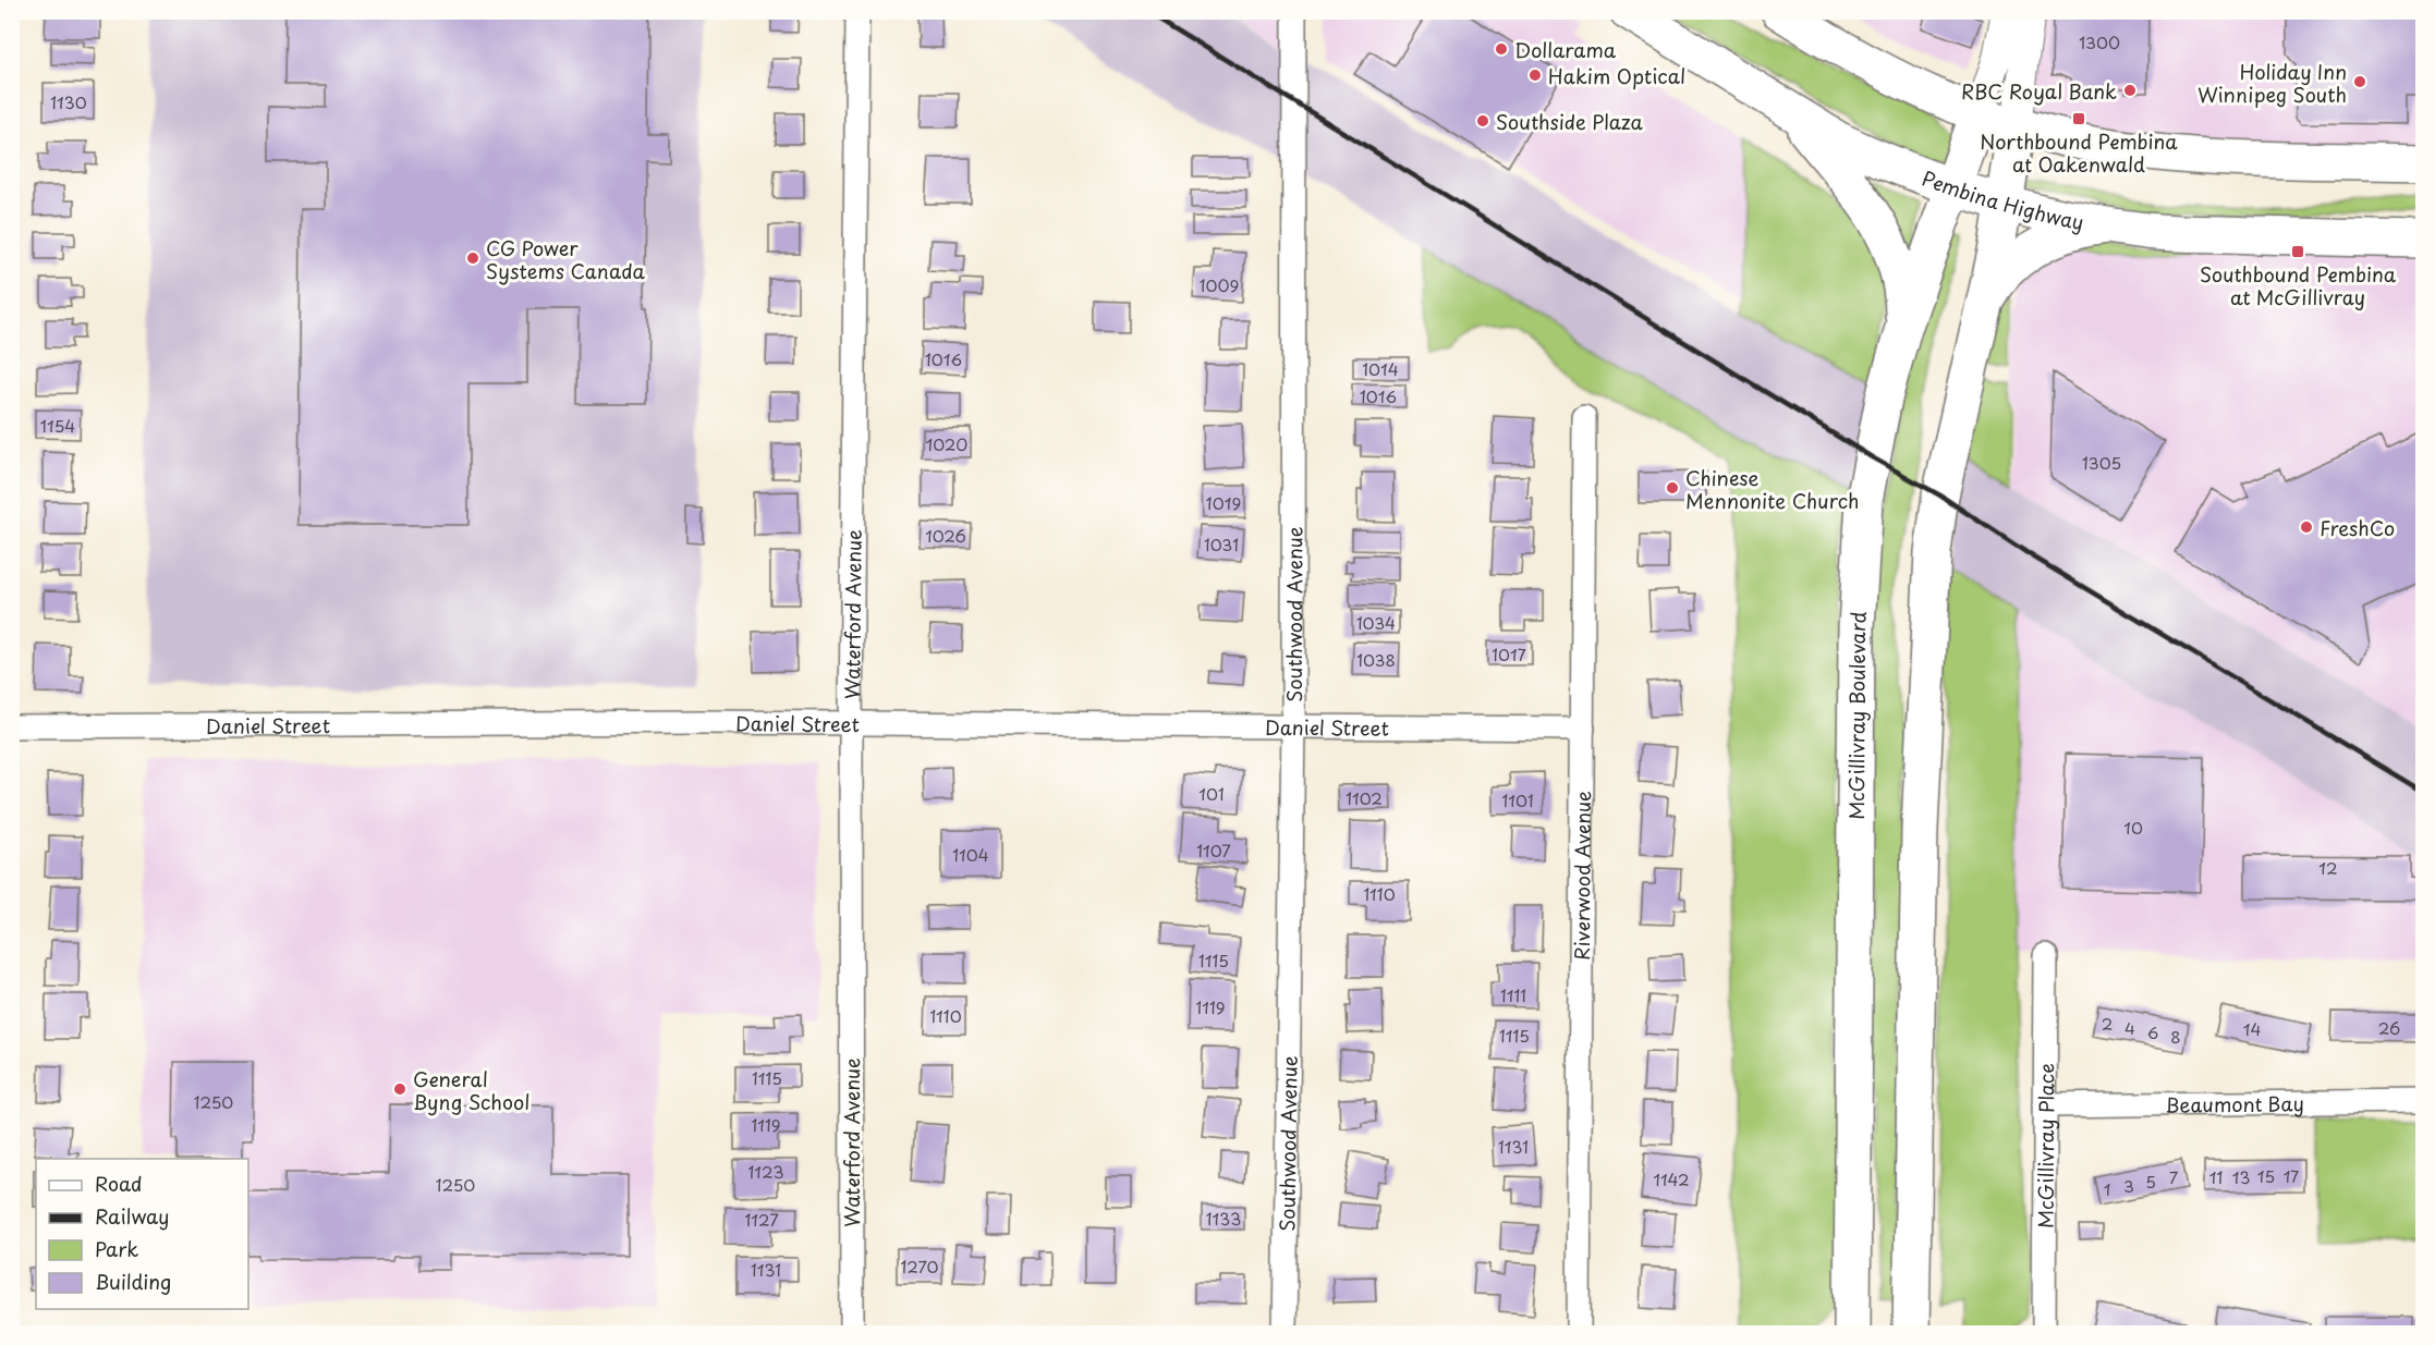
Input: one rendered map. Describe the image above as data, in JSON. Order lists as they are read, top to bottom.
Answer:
{
  "streets": {
    "main road": ["Pembina Highway", "McGillivray Boulevard"],
    "street": [
      "Waterford Avenue",
      "Southwood Avenue",
      "Daniel Street",
      "Riverwood Avenue",
      "Beaumont Bay",
      "McGillivray Place"
    ]
  },
  "crossings": [
    ["Pembina Highway", "McGillivray Boulevard"],
    ["Waterford Avenue", "Daniel Street"],
    ["Southwood Avenue", "Daniel Street"],
    ["Daniel Street", "Riverwood Avenue"],
    ["Beaumont Bay", "McGillivray Place"]
  ],
  "places": {
    "other": [
      "Dollarama",
      "Hakim Optical",
      "Holiday Inn Winnipeg South",
      "RBC Royal Bank",
      "Southside Plaza",
      "CG Power Systems Canada",
      "Chinese Mennonite Church",
      "FreshCo",
      "General Byng School"
    ],
    "transit": ["Northbound Pembina at Oakenwald", "Southbound Pembina at McGillivray"]
  },
  "house_numbers": [
    "1300",
    "1130",
    "1009",
    "1016",
    "1014",
    "1016",
    "1154",
    "1020",
    "1305",
    "1019",
    "1026",
    "1031",
    "1034",
    "1017",
    "1038",
    "101",
    "1102",
    "1101",
    "10",
    "1107",
    "1104",
    "12",
    "1110",
    "1115",
    "1111",
    "1119",
    "1110",
    "2",
    "4",
    "26",
    "14",
    "6",
    "1115",
    "8",
    "1115",
    "1250",
    "1119",
    "1131",
    "1123",
    "15",
    "17",
    "7",
    "11",
    "13",
    "1142",
    "5",
    "1250",
    "3",
    "1",
    "1133",
    "1127",
    "1270",
    "1131"
  ],
  "legend": [
    "Road",
    "Railway",
    "Park",
    "Building"
  ]
}
